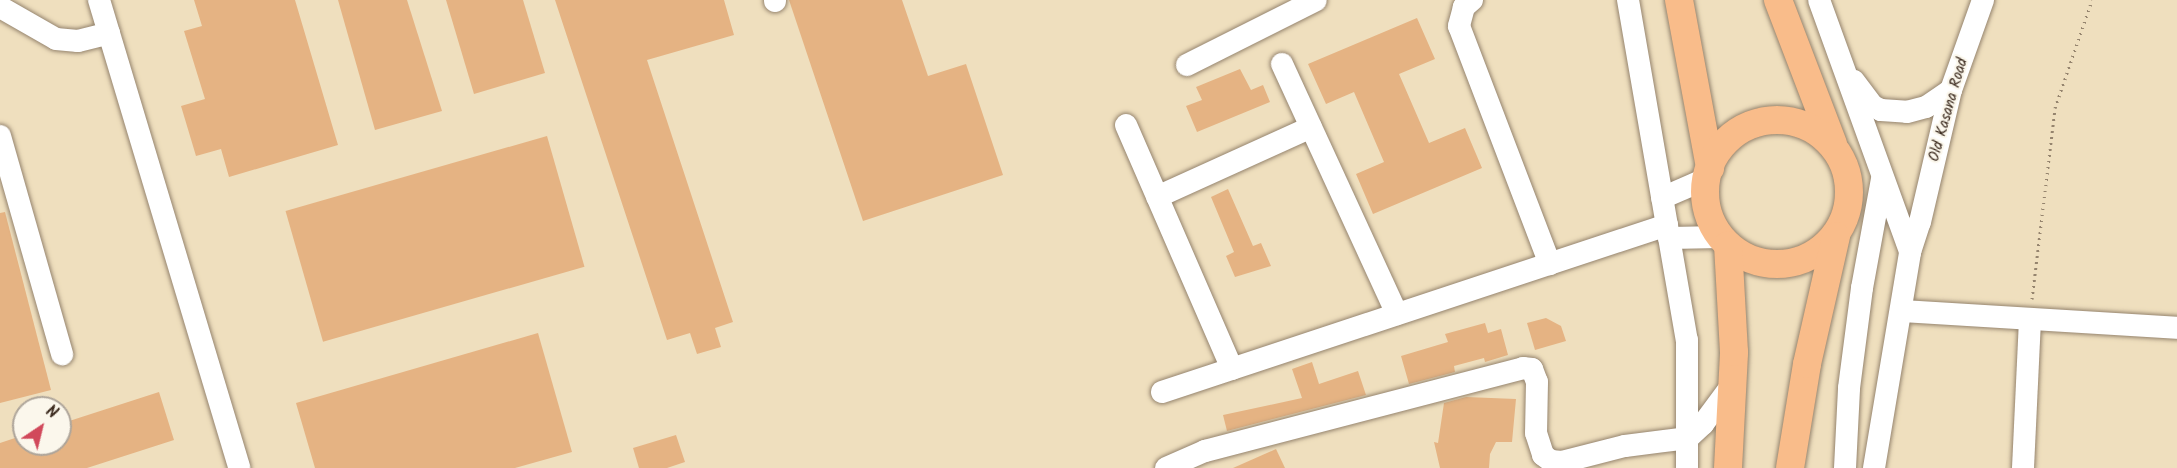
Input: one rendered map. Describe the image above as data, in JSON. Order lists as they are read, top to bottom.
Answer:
{
  "streets": {
    "street": ["Old Kasana Road"]
  },
  "north": "top right"
}
